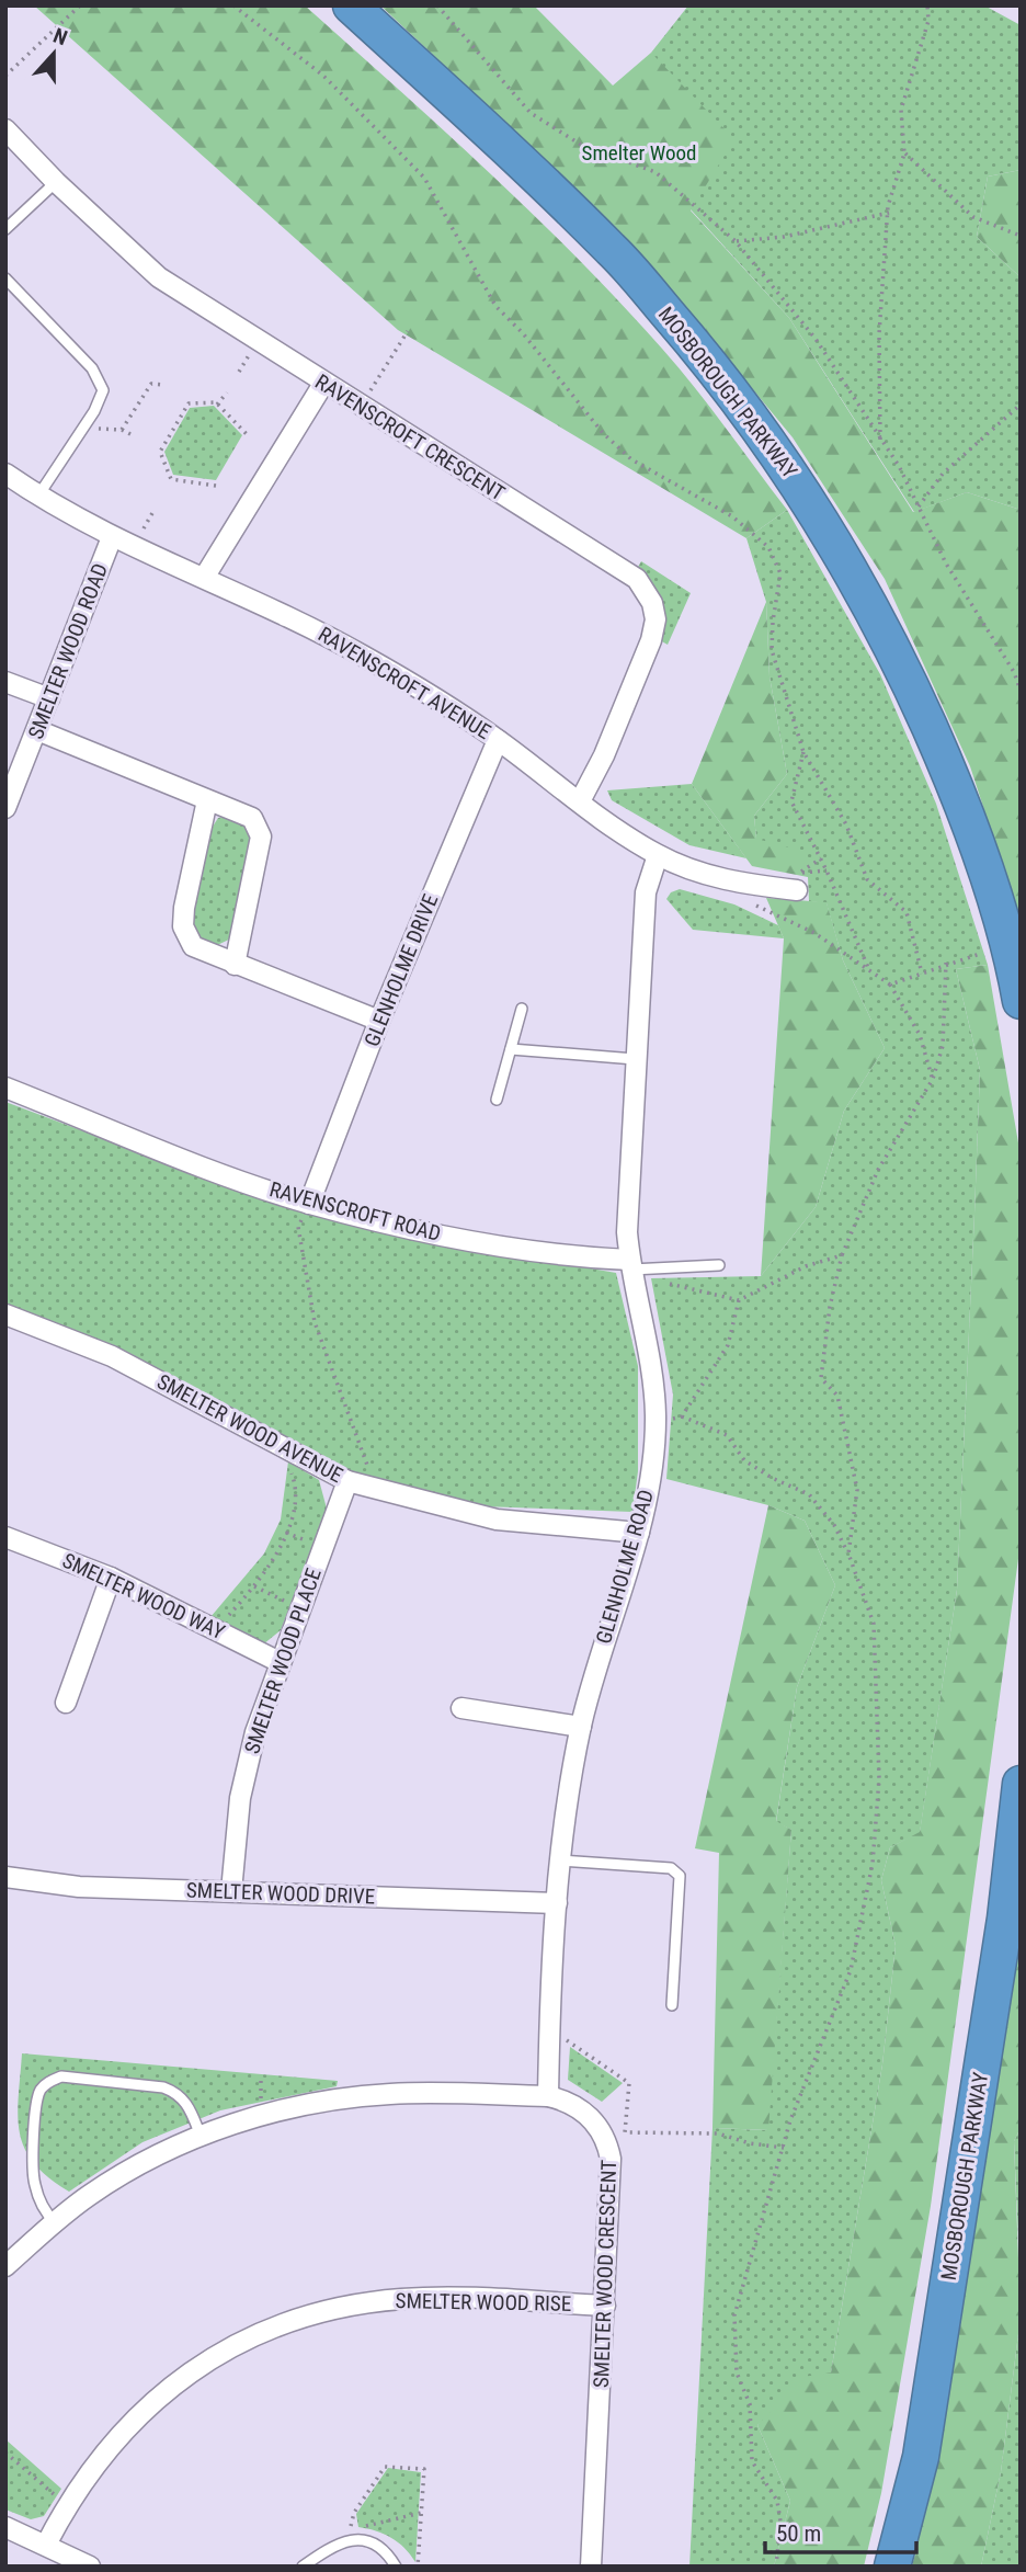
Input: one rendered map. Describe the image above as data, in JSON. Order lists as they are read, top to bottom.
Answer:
{
  "streets": {
    "highway": ["MOSBOROUGH PARKWAY"],
    "street": [
      "RAVENSCROFT CRESCENT",
      "SMELTER WOOD ROAD",
      "RAVENSCROFT AVENUE",
      "GLENHOLME DRIVE",
      "RAVENSCROFT ROAD",
      "SMELTER WOOD AVENUE",
      "GLENHOLME ROAD",
      "SMELTER WOOD WAY",
      "SMELTER WOOD PLACE",
      "SMELTER WOOD DRIVE",
      "SMELTER WOOD CRESCENT",
      "SMELTER WOOD RISE"
    ]
  },
  "crossings": [
    ["RAVENSCROFT CRESCENT", "RAVENSCROFT AVENUE"],
    ["SMELTER WOOD ROAD", "RAVENSCROFT AVENUE"],
    ["RAVENSCROFT AVENUE", "GLENHOLME DRIVE"],
    ["RAVENSCROFT AVENUE", "GLENHOLME ROAD"],
    ["GLENHOLME DRIVE", "RAVENSCROFT ROAD"],
    ["RAVENSCROFT ROAD", "GLENHOLME ROAD"],
    ["SMELTER WOOD AVENUE", "GLENHOLME ROAD"],
    ["SMELTER WOOD AVENUE", "SMELTER WOOD PLACE"],
    ["GLENHOLME ROAD", "SMELTER WOOD DRIVE"],
    ["GLENHOLME ROAD", "SMELTER WOOD CRESCENT"],
    ["SMELTER WOOD WAY", "SMELTER WOOD PLACE"],
    ["SMELTER WOOD PLACE", "SMELTER WOOD DRIVE"],
    ["SMELTER WOOD CRESCENT", "SMELTER WOOD RISE"]
  ],
  "parks": ["Smelter Wood"],
  "scale_bar": "50 m",
  "north": "top"
}
